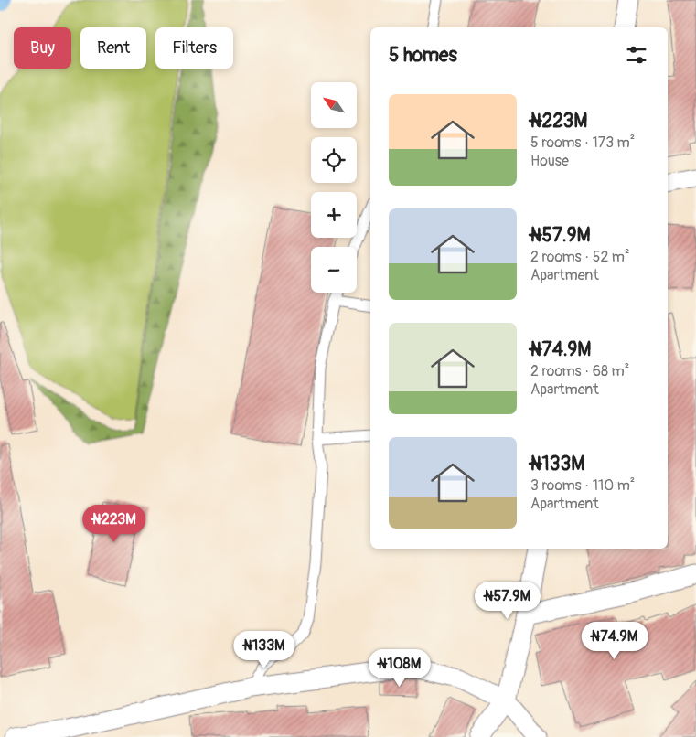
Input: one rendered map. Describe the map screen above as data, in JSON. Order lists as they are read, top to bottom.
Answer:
{
  "north": "top left",
  "page": {
    "chip": ["Buy", "Rent", "Filters"],
    "heading": "5 homes",
    "map_buttons": ["+", "−"],
    "list": [
      {
        "name": "₦223M",
        "note": "5 rooms · 173 m² · House"
      },
      {
        "name": "₦57.9M",
        "note": "2 rooms · 52 m² · Apartment"
      },
      {
        "name": "₦74.9M",
        "note": "2 rooms · 68 m² · Apartment"
      },
      {
        "name": "₦133M",
        "note": "3 rooms · 110 m² · Apartment"
      }
    ],
    "price": [
      "₦223M",
      "₦57.9M",
      "₦74.9M",
      "₦133M",
      "₦108M"
    ]
  }
}
